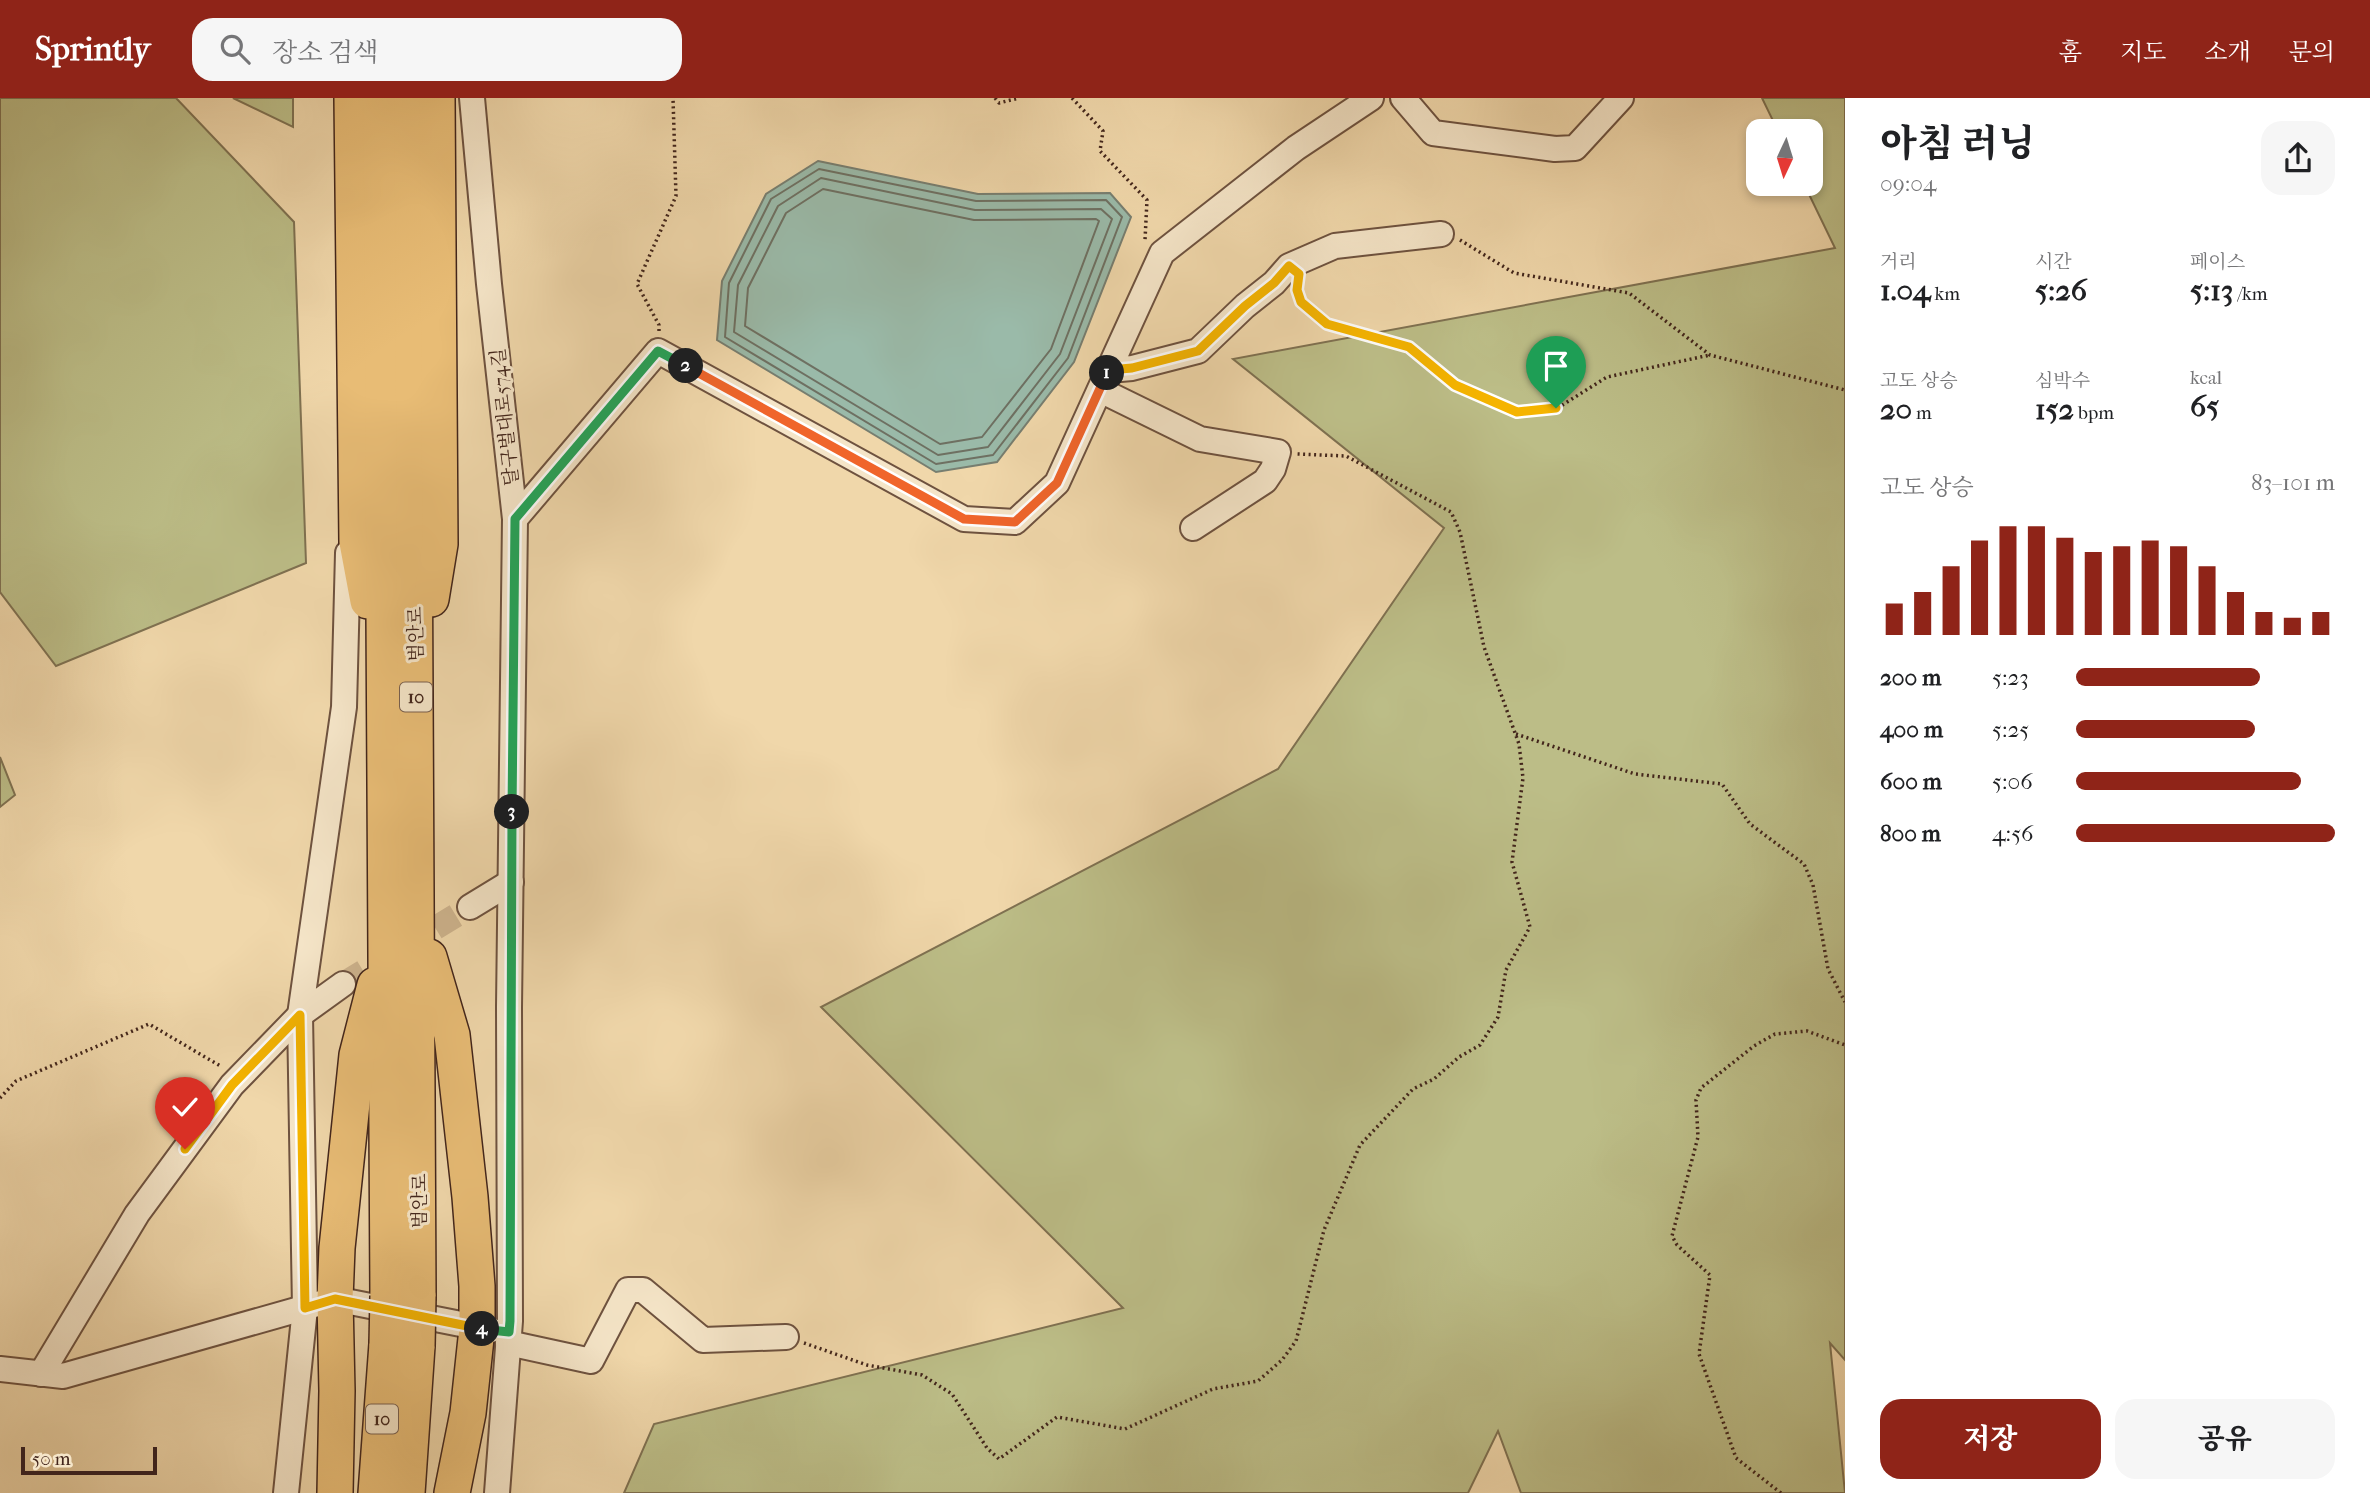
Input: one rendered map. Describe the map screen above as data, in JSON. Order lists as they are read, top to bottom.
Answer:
{
  "streets": {
    "highway": ["범안로", "10"],
    "street": ["달구벌대로574길"]
  },
  "crossings": [
    ["범안로", "10"]
  ],
  "scale_bar": "50 m",
  "north": "bottom",
  "page": {
    "header": "Sprintly",
    "search": "장소 검색",
    "nav": [
      "홈",
      "지도",
      "소개",
      "문의"
    ],
    "heading": ["아침 러닝", "09:04"],
    "stats": [
      ["거리", "1.04 km"],
      ["시간", "5:26"],
      ["페이스", "5:13 /km"],
      ["고도 상승", "20 m"],
      ["심박수", "152 bpm"],
      ["kcal", "65"]
    ],
    "pins": [
      "2",
      "1",
      "3",
      "4"
    ],
    "chart": ["고도 상승", "83–101 m"],
    "list": [
      {
        "name": "200 m",
        "note": "5:23"
      },
      {
        "name": "400 m",
        "note": "5:25"
      },
      {
        "name": "600 m",
        "note": "5:06"
      },
      {
        "name": "800 m",
        "note": "4:56"
      }
    ],
    "buttons": ["저장", "공유"],
    "scale": "50 m"
  }
}
